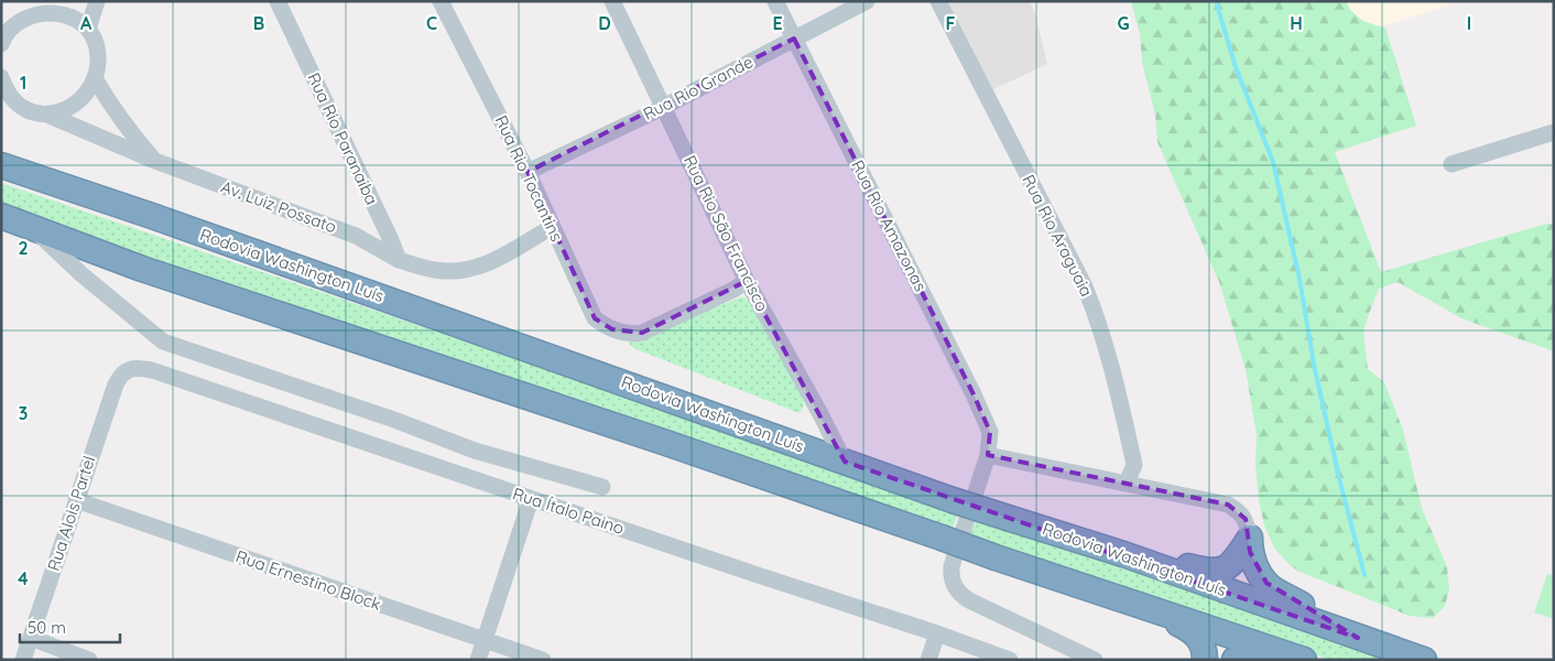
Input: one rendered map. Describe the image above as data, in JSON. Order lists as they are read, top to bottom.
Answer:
{
  "streets": {
    "highway": ["Rodovia Washington Luís"],
    "street": [
      "Rua Rio Grande",
      "Rua Rio Paranaiba",
      "Rua Rio Tocantins",
      "Av. Luiz Possato",
      "Rua Rio Amazonas",
      "Rua Rio São Francisco",
      "Rua Rio Araguaia",
      "Rua Ítalo Paino",
      "Rua Alois Partel",
      "Rua Ernestino Block"
    ]
  },
  "crossings": [
    ["Rua Rio Grande", "Rua Rio Tocantins"],
    ["Rua Rio Grande", "Rua Rio Amazonas"],
    ["Rua Rio Grande", "Rua Rio São Francisco"],
    ["Rua Rio Paranaiba", "Av. Luiz Possato"],
    ["Rua Rio Tocantins", "Rua Rio São Francisco"],
    ["Rua Rio São Francisco", "Rodovia Washington Luís"],
    ["Rua Ítalo Paino", "Rua Alois Partel"],
    ["Rua Alois Partel", "Rua Ernestino Block"]
  ],
  "scale_bar": "50 m",
  "grid": {
    "columns": [
      "A",
      "B",
      "C",
      "D",
      "E",
      "F",
      "G",
      "H",
      "I"
    ],
    "rows": [
      "1",
      "2",
      "3",
      "4"
    ]
  }
}
